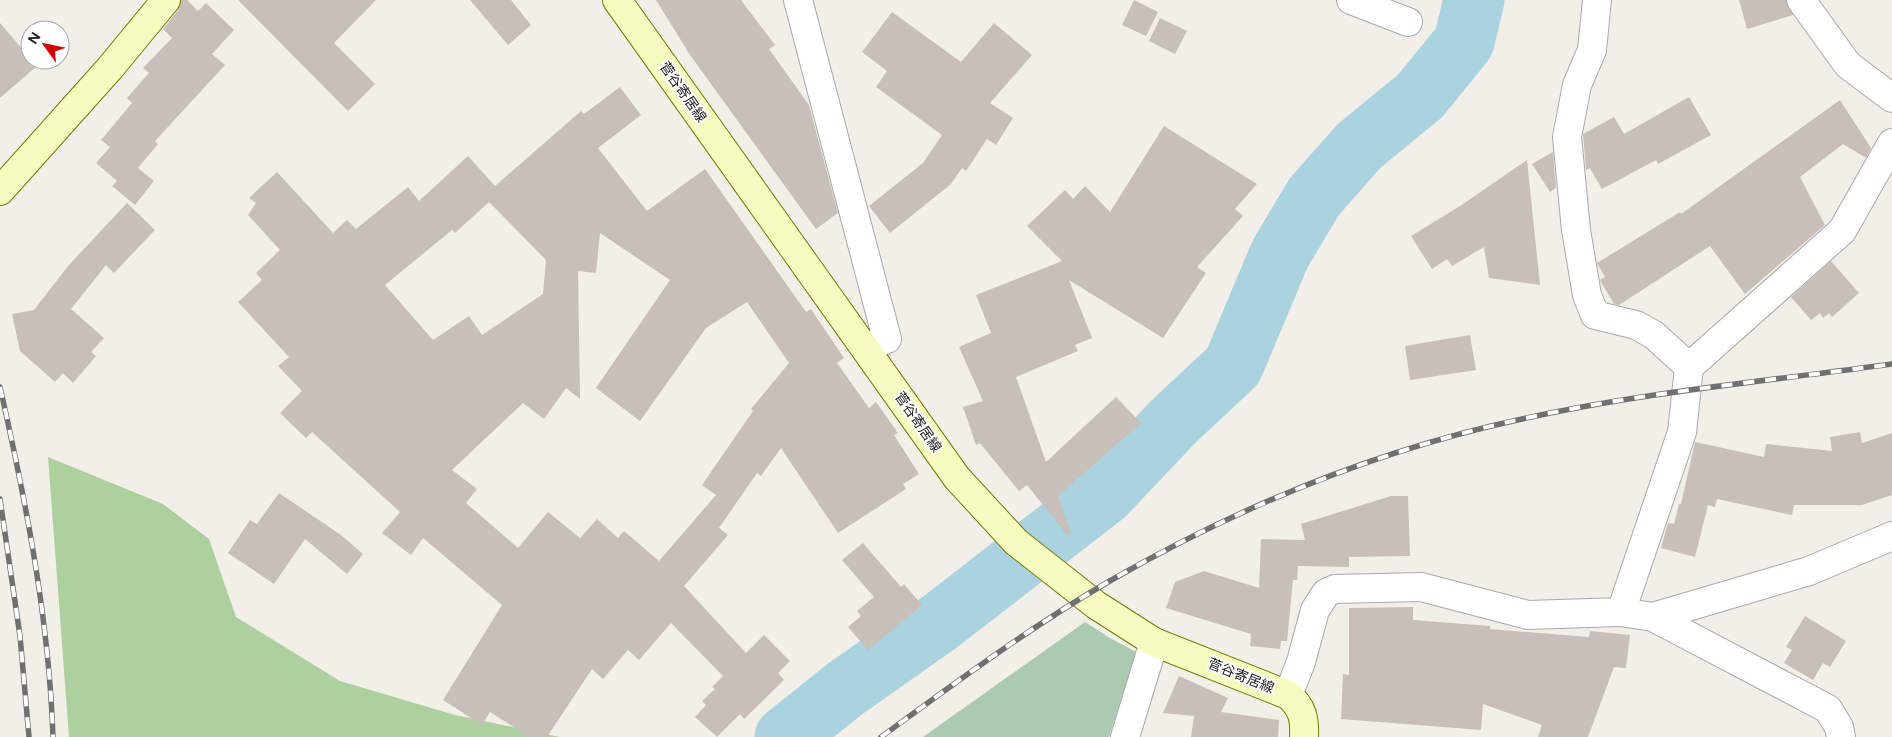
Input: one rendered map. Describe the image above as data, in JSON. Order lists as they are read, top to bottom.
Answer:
{
  "streets": {
    "main road": ["菅谷寄居線"]
  },
  "north": "top left"
}
